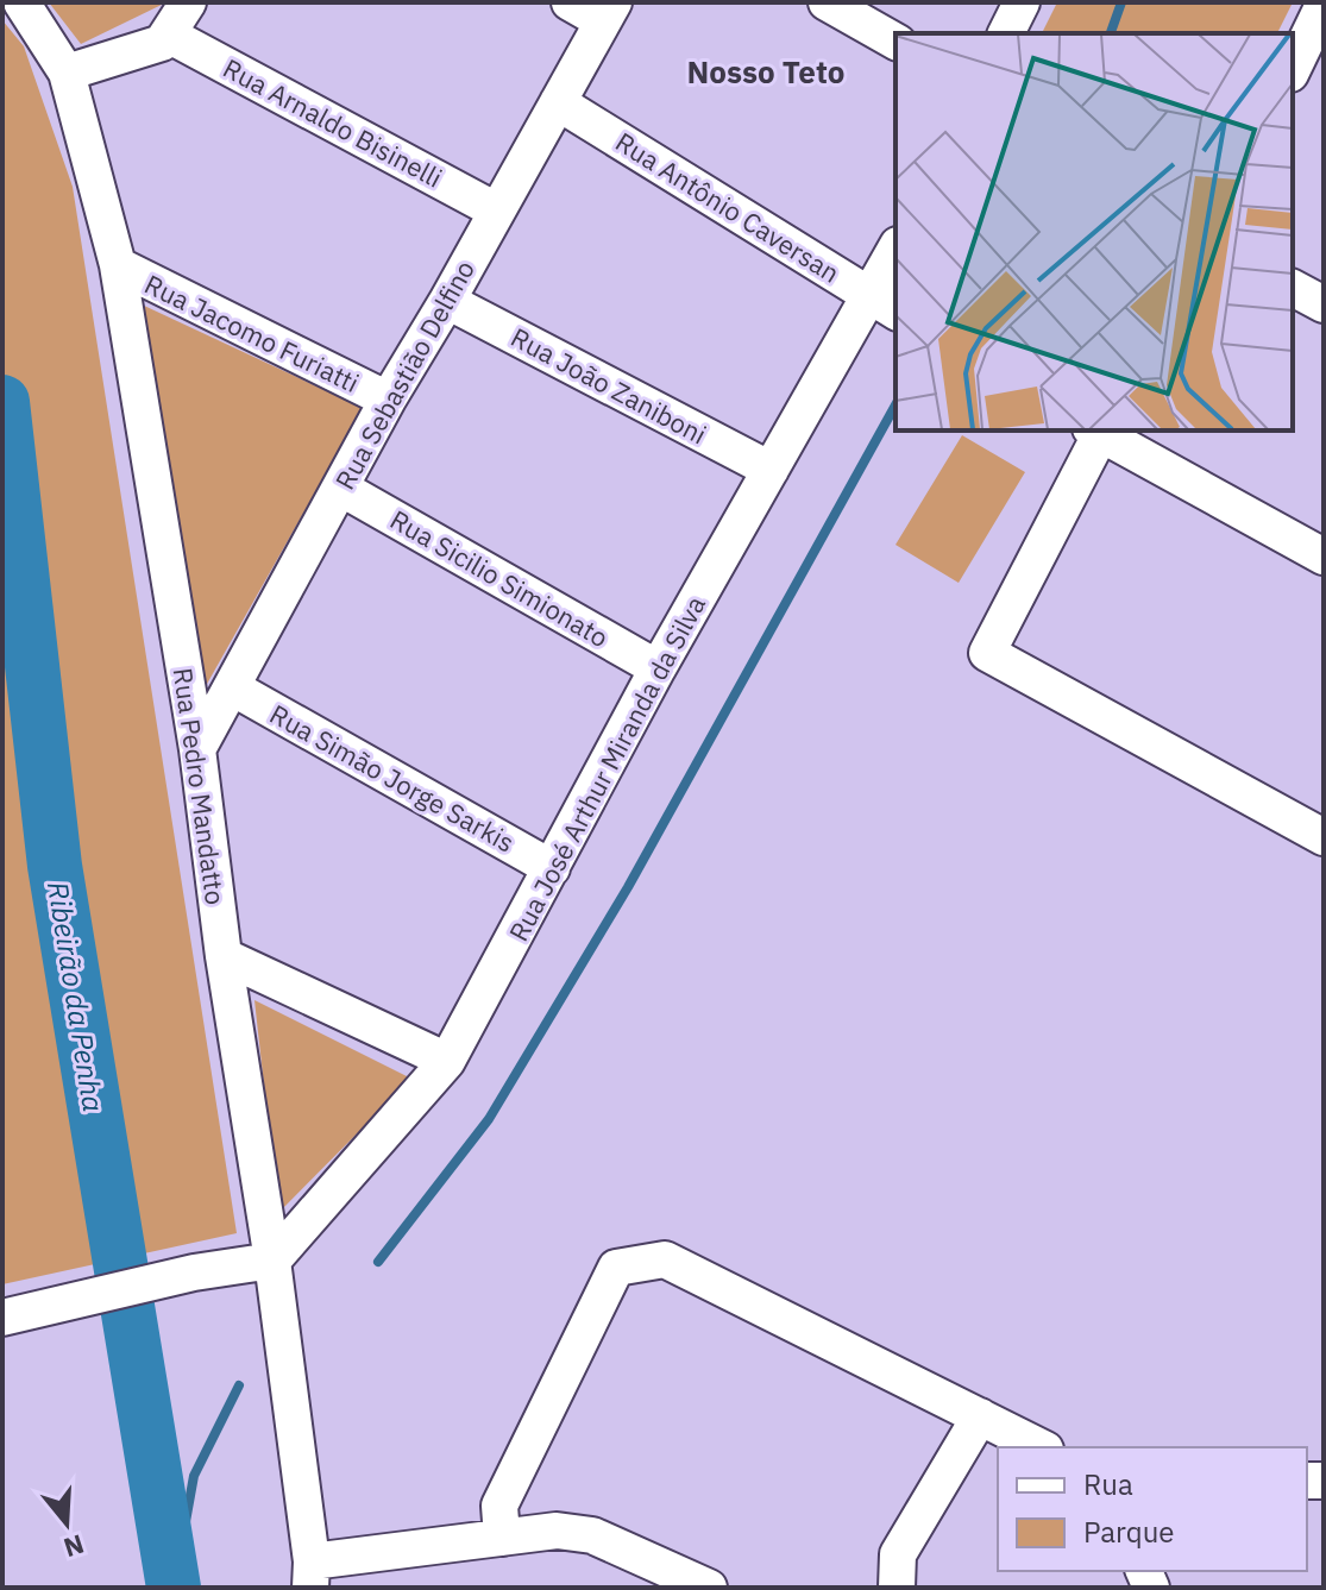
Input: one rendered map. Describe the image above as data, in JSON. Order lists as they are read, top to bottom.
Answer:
{
  "streets": {
    "street": [
      "Rua Arnaldo Bisinelli",
      "Rua Antônio Caversan",
      "Rua Jacomo Furiatti",
      "Rua Sebastião Delfino",
      "Rua João Zaniboni",
      "Rua Sicilio Simionato",
      "Rua José Arthur Miranda da Silva",
      "Rua Simão Jorge Sarkis",
      "Rua Pedro Mandatto"
    ]
  },
  "crossings": [
    ["Rua Arnaldo Bisinelli", "Rua Sebastião Delfino"],
    ["Rua Antônio Caversan", "Rua Sebastião Delfino"],
    ["Rua Antônio Caversan", "Rua José Arthur Miranda da Silva"],
    ["Rua Jacomo Furiatti", "Rua Sebastião Delfino"],
    ["Rua Jacomo Furiatti", "Rua Pedro Mandatto"],
    ["Rua Sebastião Delfino", "Rua João Zaniboni"],
    ["Rua Sebastião Delfino", "Rua Sicilio Simionato"],
    ["Rua Sebastião Delfino", "Rua Simão Jorge Sarkis"],
    ["Rua Sebastião Delfino", "Rua Pedro Mandatto"],
    ["Rua João Zaniboni", "Rua José Arthur Miranda da Silva"],
    ["Rua Sicilio Simionato", "Rua José Arthur Miranda da Silva"],
    ["Rua José Arthur Miranda da Silva", "Rua Simão Jorge Sarkis"],
    ["Rua José Arthur Miranda da Silva", "Rua Pedro Mandatto"]
  ],
  "districts": ["Nosso Teto"],
  "water": ["Ribeirão da Penha"],
  "legend": ["Rua", "Parque"],
  "north": "bottom"
}
